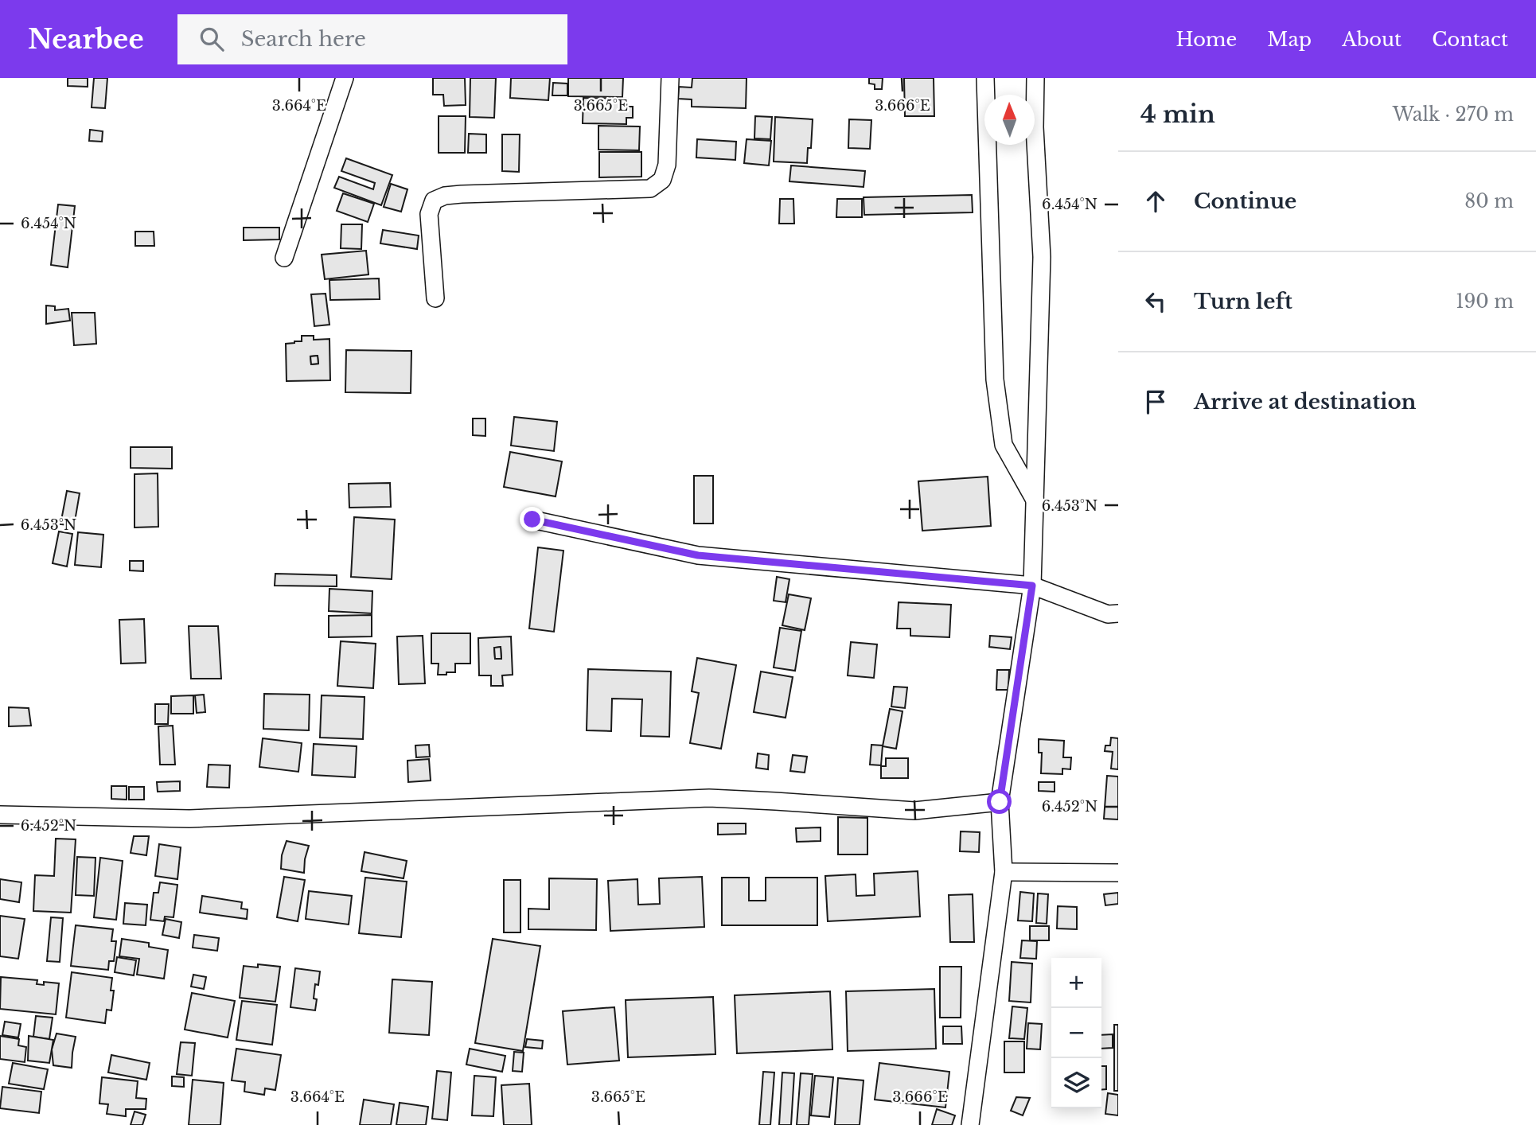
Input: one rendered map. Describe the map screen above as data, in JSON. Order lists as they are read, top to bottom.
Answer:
{
  "north": "top",
  "page": {
    "header": "Nearbee",
    "search": "Search here",
    "nav": [
      "Home",
      "Map",
      "About",
      "Contact"
    ],
    "heading": ["4 min", "Walk · 270 m"],
    "list": [
      ["Continue", "80 m"],
      ["Turn left", "190 m"],
      "Arrive at destination"
    ],
    "map_buttons": ["+", "−"]
  },
  "coordinates": [
    "3.664°E",
    "3.665°E",
    "3.666°E",
    "6.454°N",
    "6.453°N",
    "6.452°N"
  ]
}
